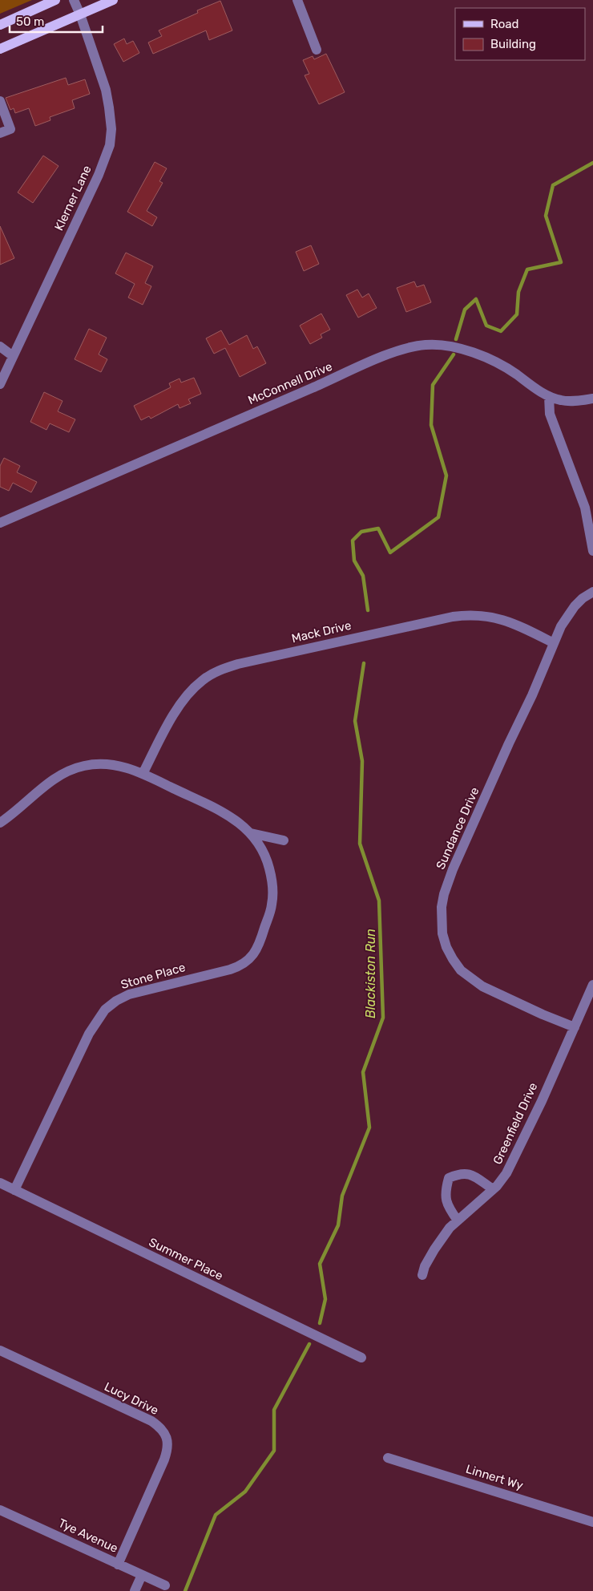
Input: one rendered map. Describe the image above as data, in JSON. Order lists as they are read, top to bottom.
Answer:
{
  "streets": {
    "street": [
      "Klerner Lane",
      "McConnell Drive",
      "Mack Drive",
      "Sundance Drive",
      "Stone Place",
      "Greenfield Drive",
      "Summer Place",
      "Lucy Drive",
      "Linnert Wy",
      "Tye Avenue"
    ]
  },
  "crossings": [
    ["Mack Drive", "Sundance Drive"],
    ["Mack Drive", "Stone Place"],
    ["Sundance Drive", "Greenfield Drive"],
    ["Stone Place", "Summer Place"],
    ["Lucy Drive", "Tye Avenue"]
  ],
  "water": ["Blackiston Run"],
  "legend": ["Road", "Building"],
  "scale_bar": "50 m"
}
